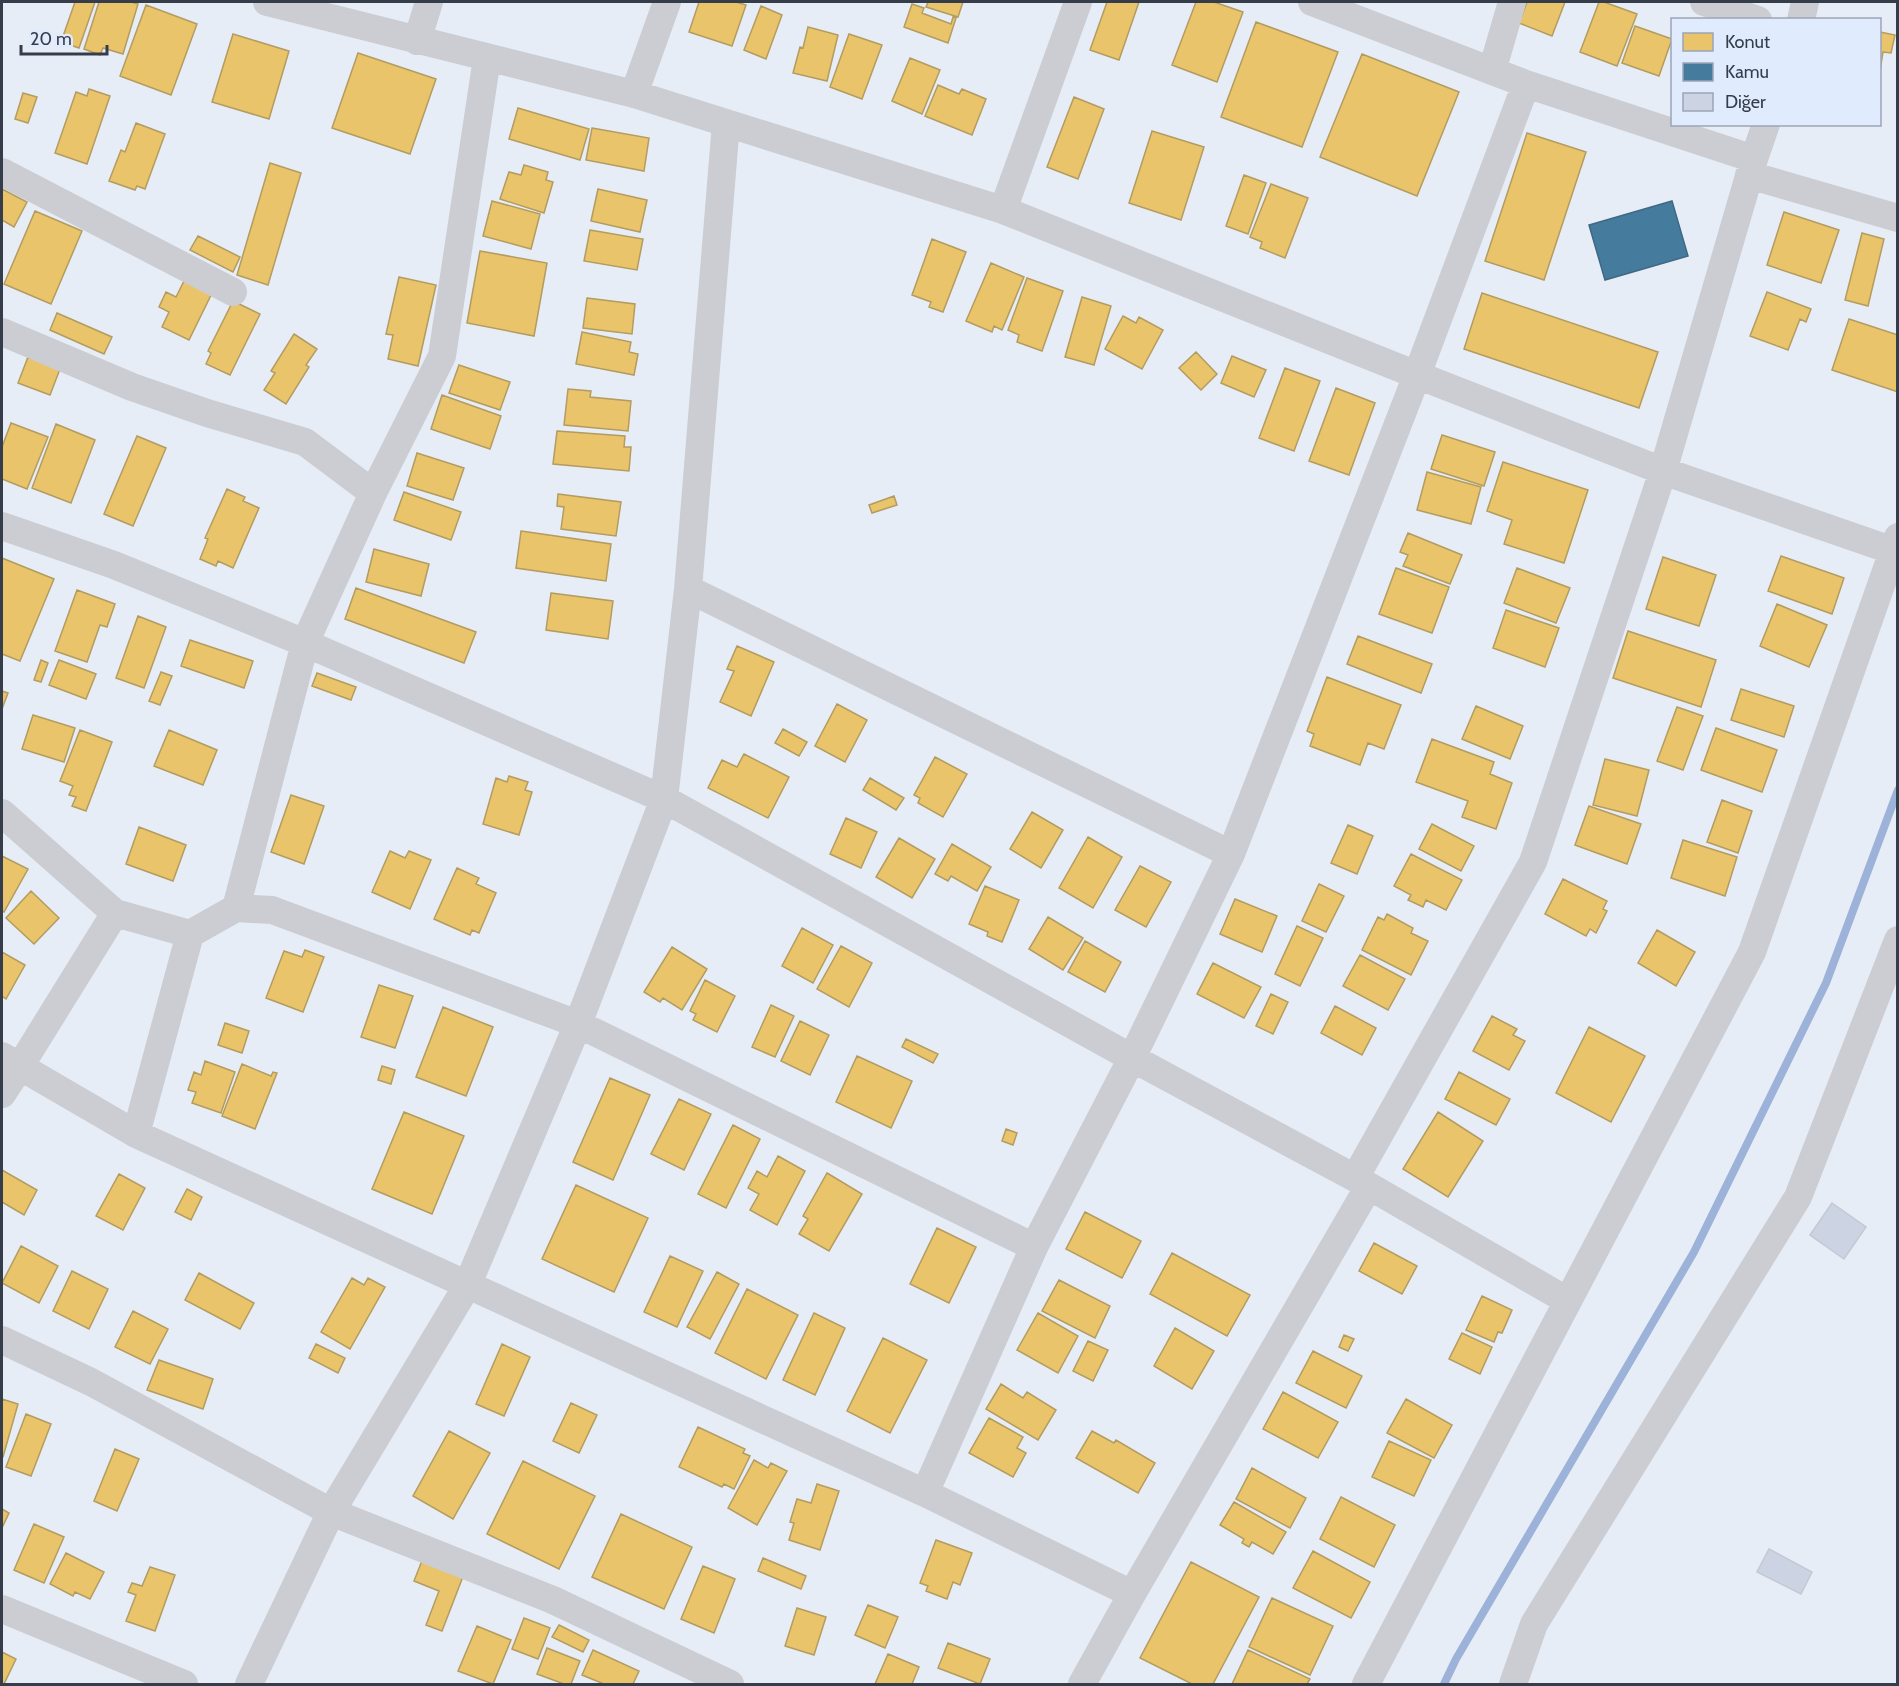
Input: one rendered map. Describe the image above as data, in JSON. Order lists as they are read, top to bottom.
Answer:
{
  "legend": ["Konut", "Kamu", "Diğer"],
  "scale_bar": "20 m"
}
